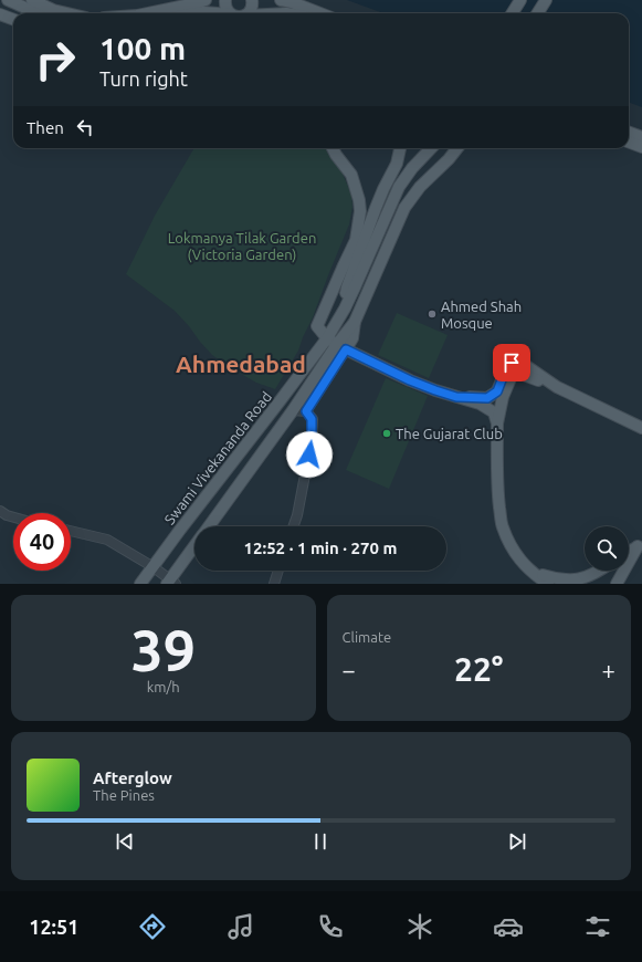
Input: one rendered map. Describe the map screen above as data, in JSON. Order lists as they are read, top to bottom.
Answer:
{
  "streets": {
    "main road": ["Swami Vivekananda Road"]
  },
  "districts": ["Ahmedabad"],
  "parks": ["Lokmanya Tilak Garden (Victoria Garden)"],
  "places": ["Ahmed Shah Mosque", "The Gujarat Club"],
  "page": {
    "turn": ["100 m", "Turn right"],
    "then": "Then",
    "limit": "40",
    "trip": "12:52 · 1 min · 270 m",
    "tile": [
      ["39", "km/h"],
      "Climate"
    ],
    "heat": ["−", "22°", "+"],
    "song": ["Afterglow", "The Pines"],
    "tabs": "12:51"
  }
}
